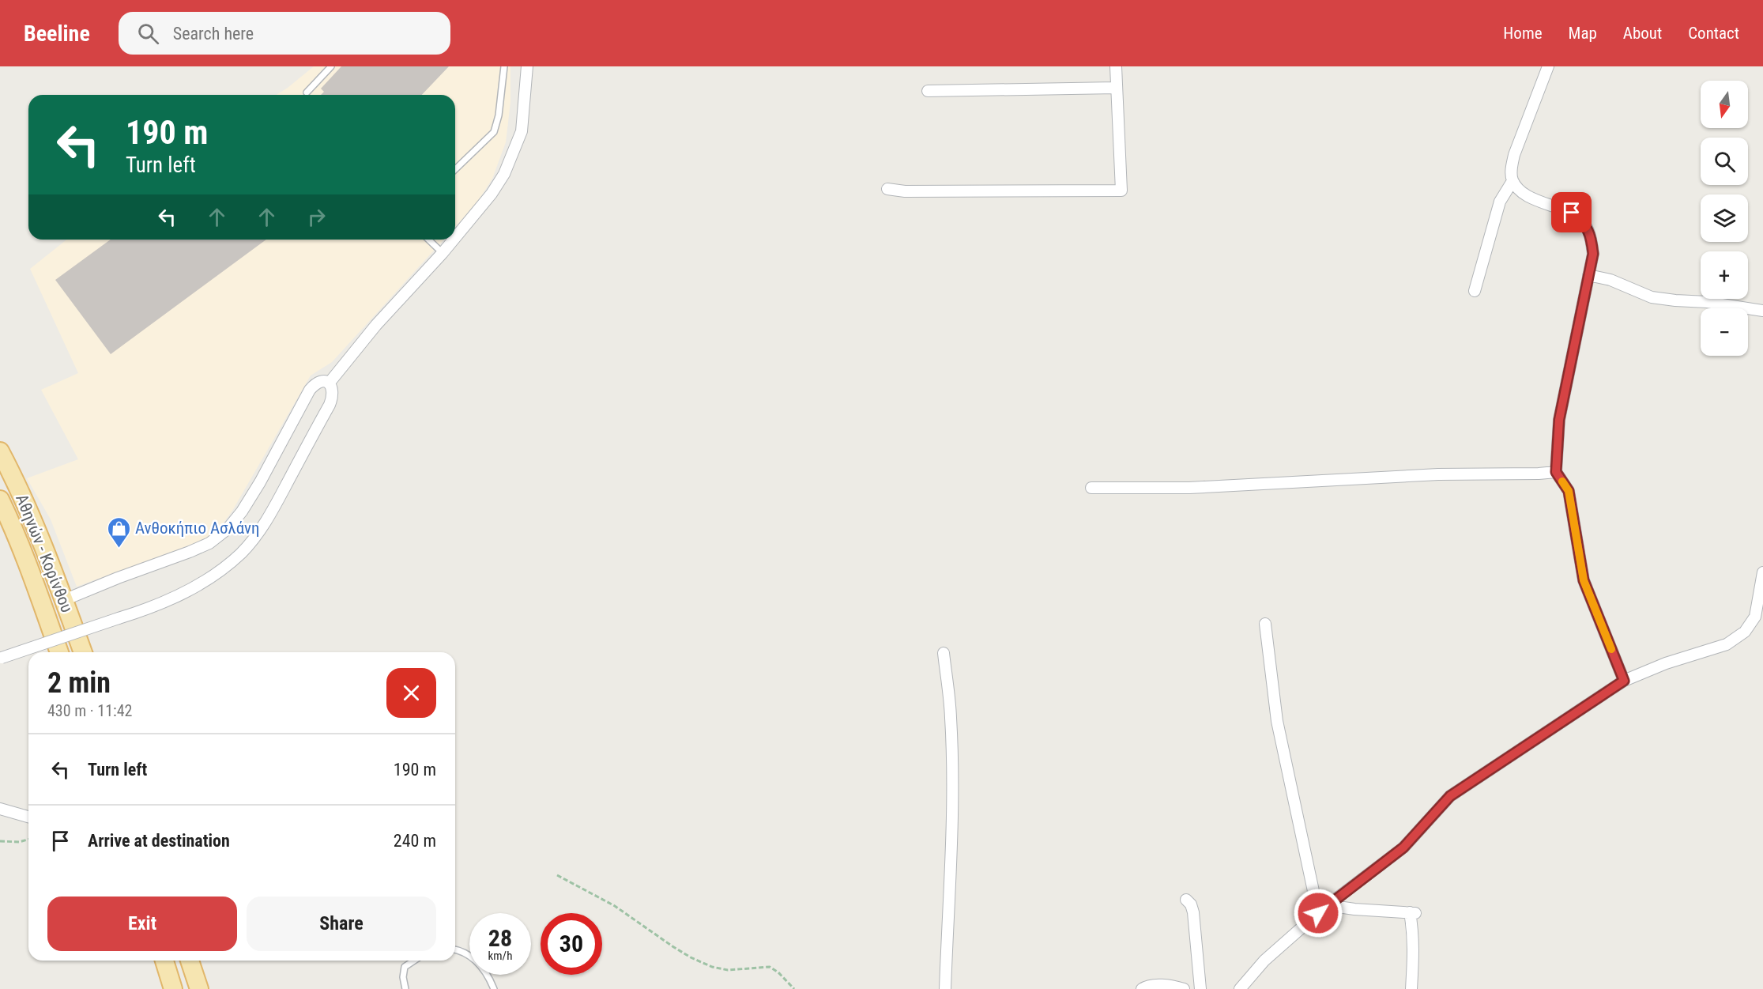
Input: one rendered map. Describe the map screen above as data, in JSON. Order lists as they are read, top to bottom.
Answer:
{
  "streets": {
    "main road": ["Αθηνών - Κορίνθου"]
  },
  "places": {
    "shop": ["Ανθοκήπιο Ασλάνη"]
  },
  "north": "bottom",
  "page": {
    "header": "Beeline",
    "search": "Search here",
    "nav": [
      "Home",
      "Map",
      "About",
      "Contact"
    ],
    "map_buttons": ["+", "−"],
    "turn": ["190 m", "Turn left"],
    "heading": ["2 min", "430 m · 11:42"],
    "list": [
      {
        "name": "Turn left",
        "value": "190 m"
      },
      {
        "name": "Arrive at destination",
        "value": "240 m"
      }
    ],
    "buttons": ["Exit", "Share"],
    "speed": "28 km/h",
    "limit": "30"
  }
}
